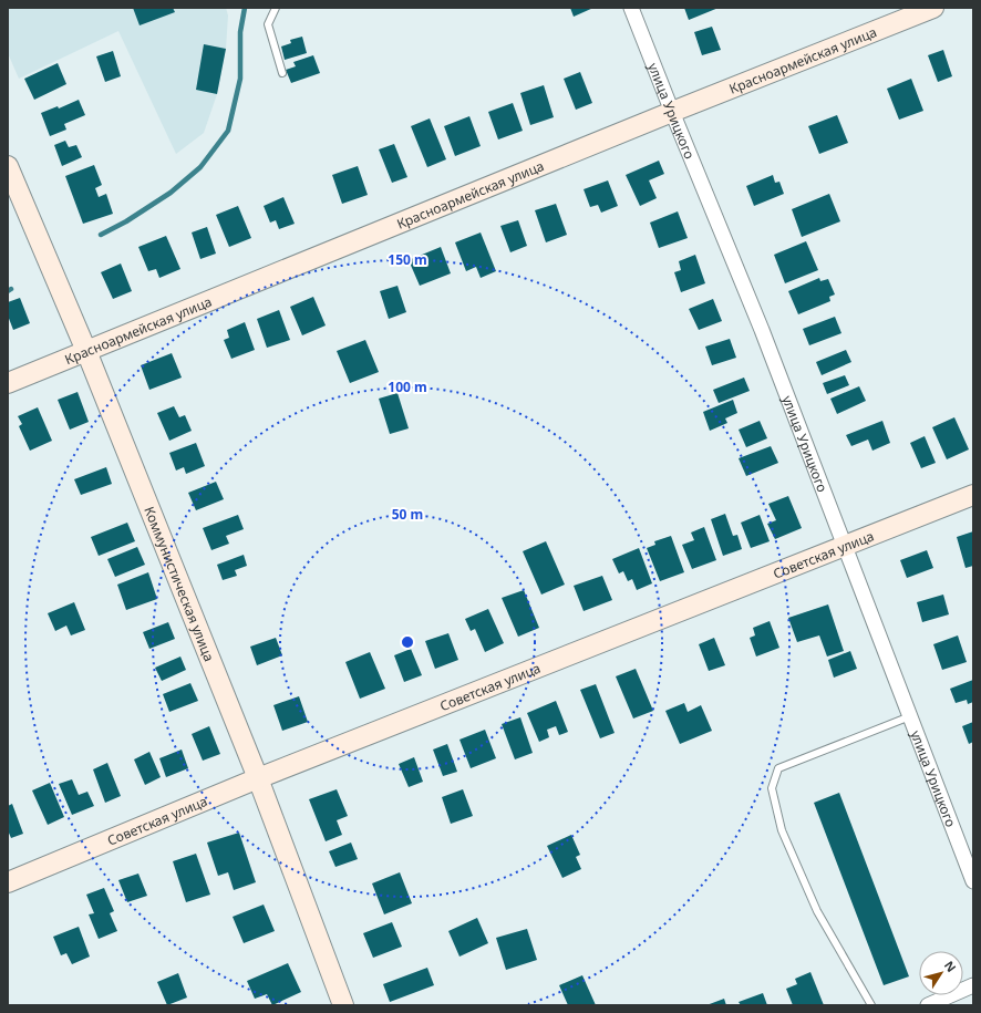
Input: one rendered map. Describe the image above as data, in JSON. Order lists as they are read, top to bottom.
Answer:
{
  "streets": {
    "street": [
      "Красноармейская улица",
      "улица Урицкого",
      "Советская улица",
      "Коммунистическая улица"
    ]
  },
  "crossings": [
    ["Красноармейская улица", "улица Урицкого"],
    ["Красноармейская улица", "Коммунистическая улица"],
    ["улица Урицкого", "Советская улица"],
    ["Советская улица", "Коммунистическая улица"]
  ],
  "north": "top right",
  "rings": ["150 m", "100 m", "50 m"]
}
